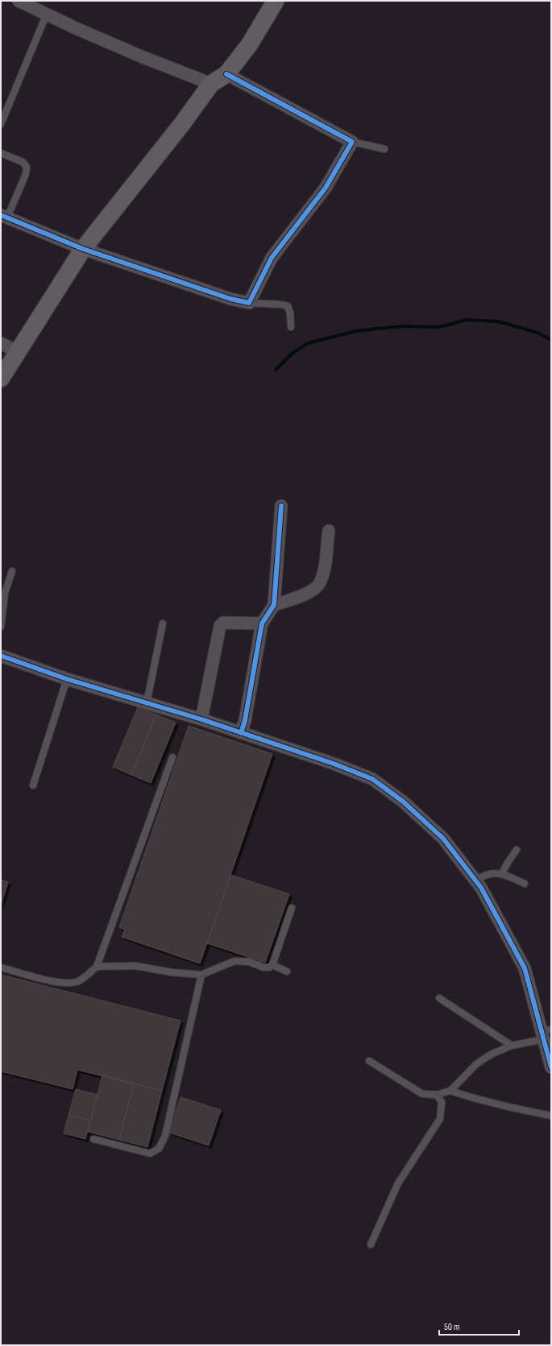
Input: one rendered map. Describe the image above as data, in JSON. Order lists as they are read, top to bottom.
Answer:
{
  "scale_bar": "50 m"
}
